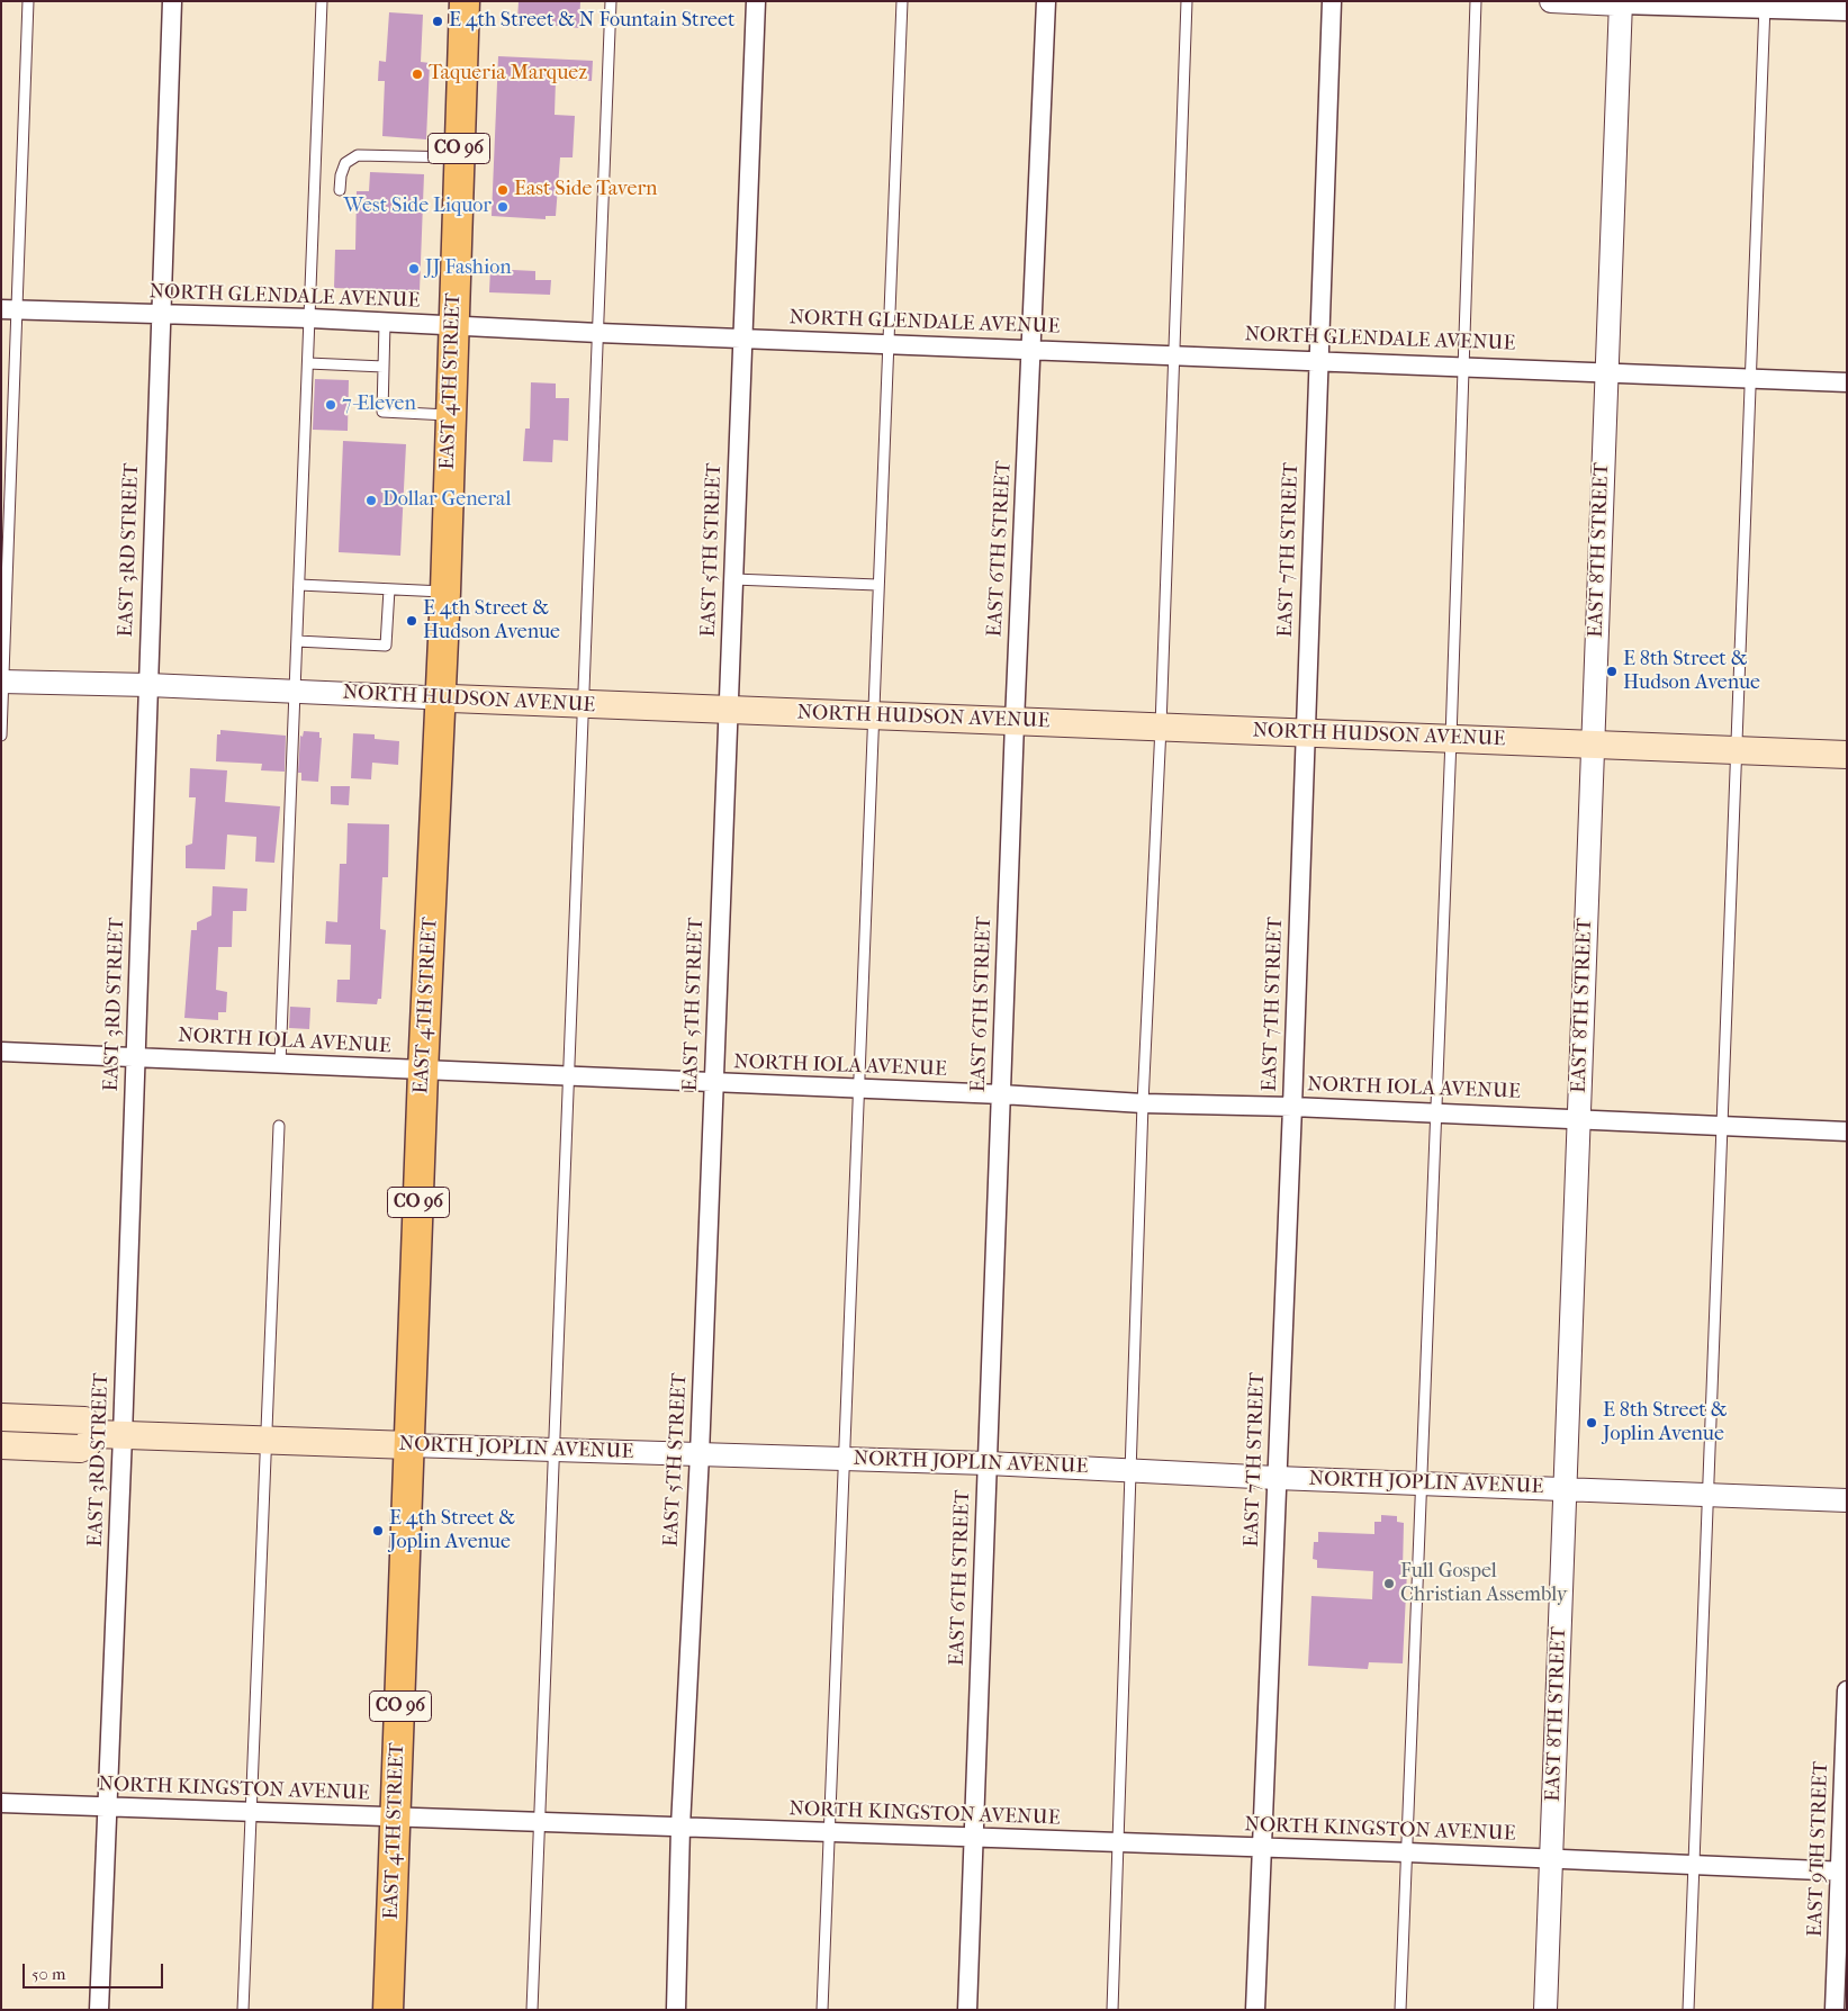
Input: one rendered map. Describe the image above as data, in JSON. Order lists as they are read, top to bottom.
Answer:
{
  "streets": {
    "main road": [
      "CO 96",
      "EAST 4TH STREET",
      "NORTH HUDSON AVENUE",
      "NORTH JOPLIN AVENUE"
    ],
    "street": [
      "NORTH GLENDALE AVENUE",
      "EAST 6TH STREET",
      "EAST 3RD STREET",
      "EAST 5TH STREET",
      "EAST 7TH STREET",
      "EAST 8TH STREET",
      "NORTH IOLA AVENUE",
      "NORTH KINGSTON AVENUE",
      "EAST 9TH STREET"
    ]
  },
  "crossings": [
    ["NORTH GLENDALE AVENUE", "EAST 4TH STREET"],
    ["NORTH GLENDALE AVENUE", "EAST 6TH STREET"],
    ["NORTH GLENDALE AVENUE", "EAST 3RD STREET"],
    ["NORTH GLENDALE AVENUE", "EAST 5TH STREET"],
    ["NORTH GLENDALE AVENUE", "EAST 7TH STREET"],
    ["NORTH GLENDALE AVENUE", "EAST 8TH STREET"],
    ["EAST 4TH STREET", "NORTH HUDSON AVENUE"],
    ["EAST 4TH STREET", "NORTH IOLA AVENUE"],
    ["EAST 4TH STREET", "NORTH JOPLIN AVENUE"],
    ["EAST 4TH STREET", "NORTH KINGSTON AVENUE"],
    ["EAST 6TH STREET", "NORTH HUDSON AVENUE"],
    ["EAST 6TH STREET", "NORTH IOLA AVENUE"],
    ["EAST 6TH STREET", "NORTH JOPLIN AVENUE"],
    ["EAST 6TH STREET", "NORTH KINGSTON AVENUE"],
    ["EAST 3RD STREET", "NORTH HUDSON AVENUE"],
    ["EAST 3RD STREET", "NORTH IOLA AVENUE"],
    ["EAST 3RD STREET", "NORTH JOPLIN AVENUE"],
    ["EAST 3RD STREET", "NORTH KINGSTON AVENUE"],
    ["EAST 5TH STREET", "NORTH HUDSON AVENUE"],
    ["EAST 5TH STREET", "NORTH IOLA AVENUE"],
    ["EAST 5TH STREET", "NORTH JOPLIN AVENUE"],
    ["EAST 5TH STREET", "NORTH KINGSTON AVENUE"],
    ["EAST 7TH STREET", "NORTH HUDSON AVENUE"],
    ["EAST 7TH STREET", "NORTH IOLA AVENUE"],
    ["EAST 7TH STREET", "NORTH JOPLIN AVENUE"],
    ["EAST 7TH STREET", "NORTH KINGSTON AVENUE"],
    ["EAST 8TH STREET", "NORTH HUDSON AVENUE"],
    ["EAST 8TH STREET", "NORTH IOLA AVENUE"],
    ["EAST 8TH STREET", "NORTH JOPLIN AVENUE"],
    ["EAST 8TH STREET", "NORTH KINGSTON AVENUE"],
    ["NORTH KINGSTON AVENUE", "EAST 9TH STREET"]
  ],
  "places": [
    "E 4th Street & N Fountain Street",
    "Taqueria Marquez",
    "East Side Tavern",
    "West Side Liquor",
    "JJ Fashion",
    "7-Eleven",
    "Dollar General",
    "E 4th Street & Hudson Avenue",
    "E 8th Street & Hudson Avenue",
    "E 8th Street & Joplin Avenue",
    "E 4th Street & Joplin Avenue",
    "Full Gospel Christian Assembly"
  ],
  "scale_bar": "50 m"
}
